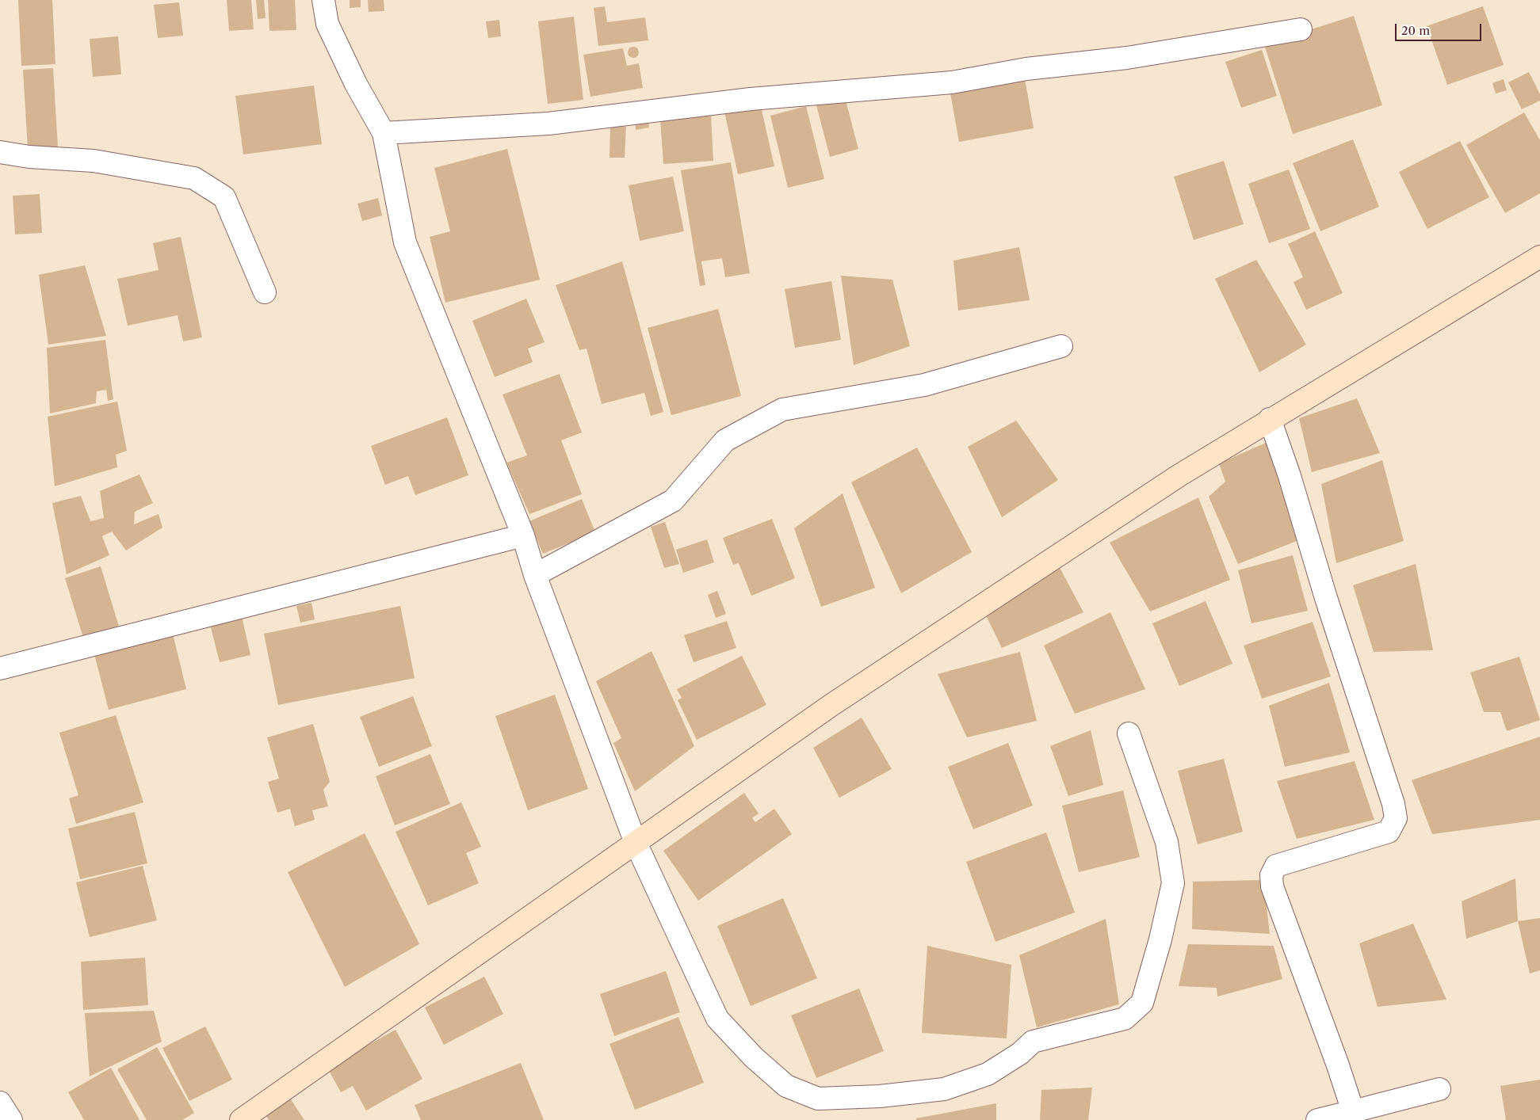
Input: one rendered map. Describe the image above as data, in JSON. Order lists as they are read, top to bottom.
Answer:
{
  "scale_bar": "20 m"
}
